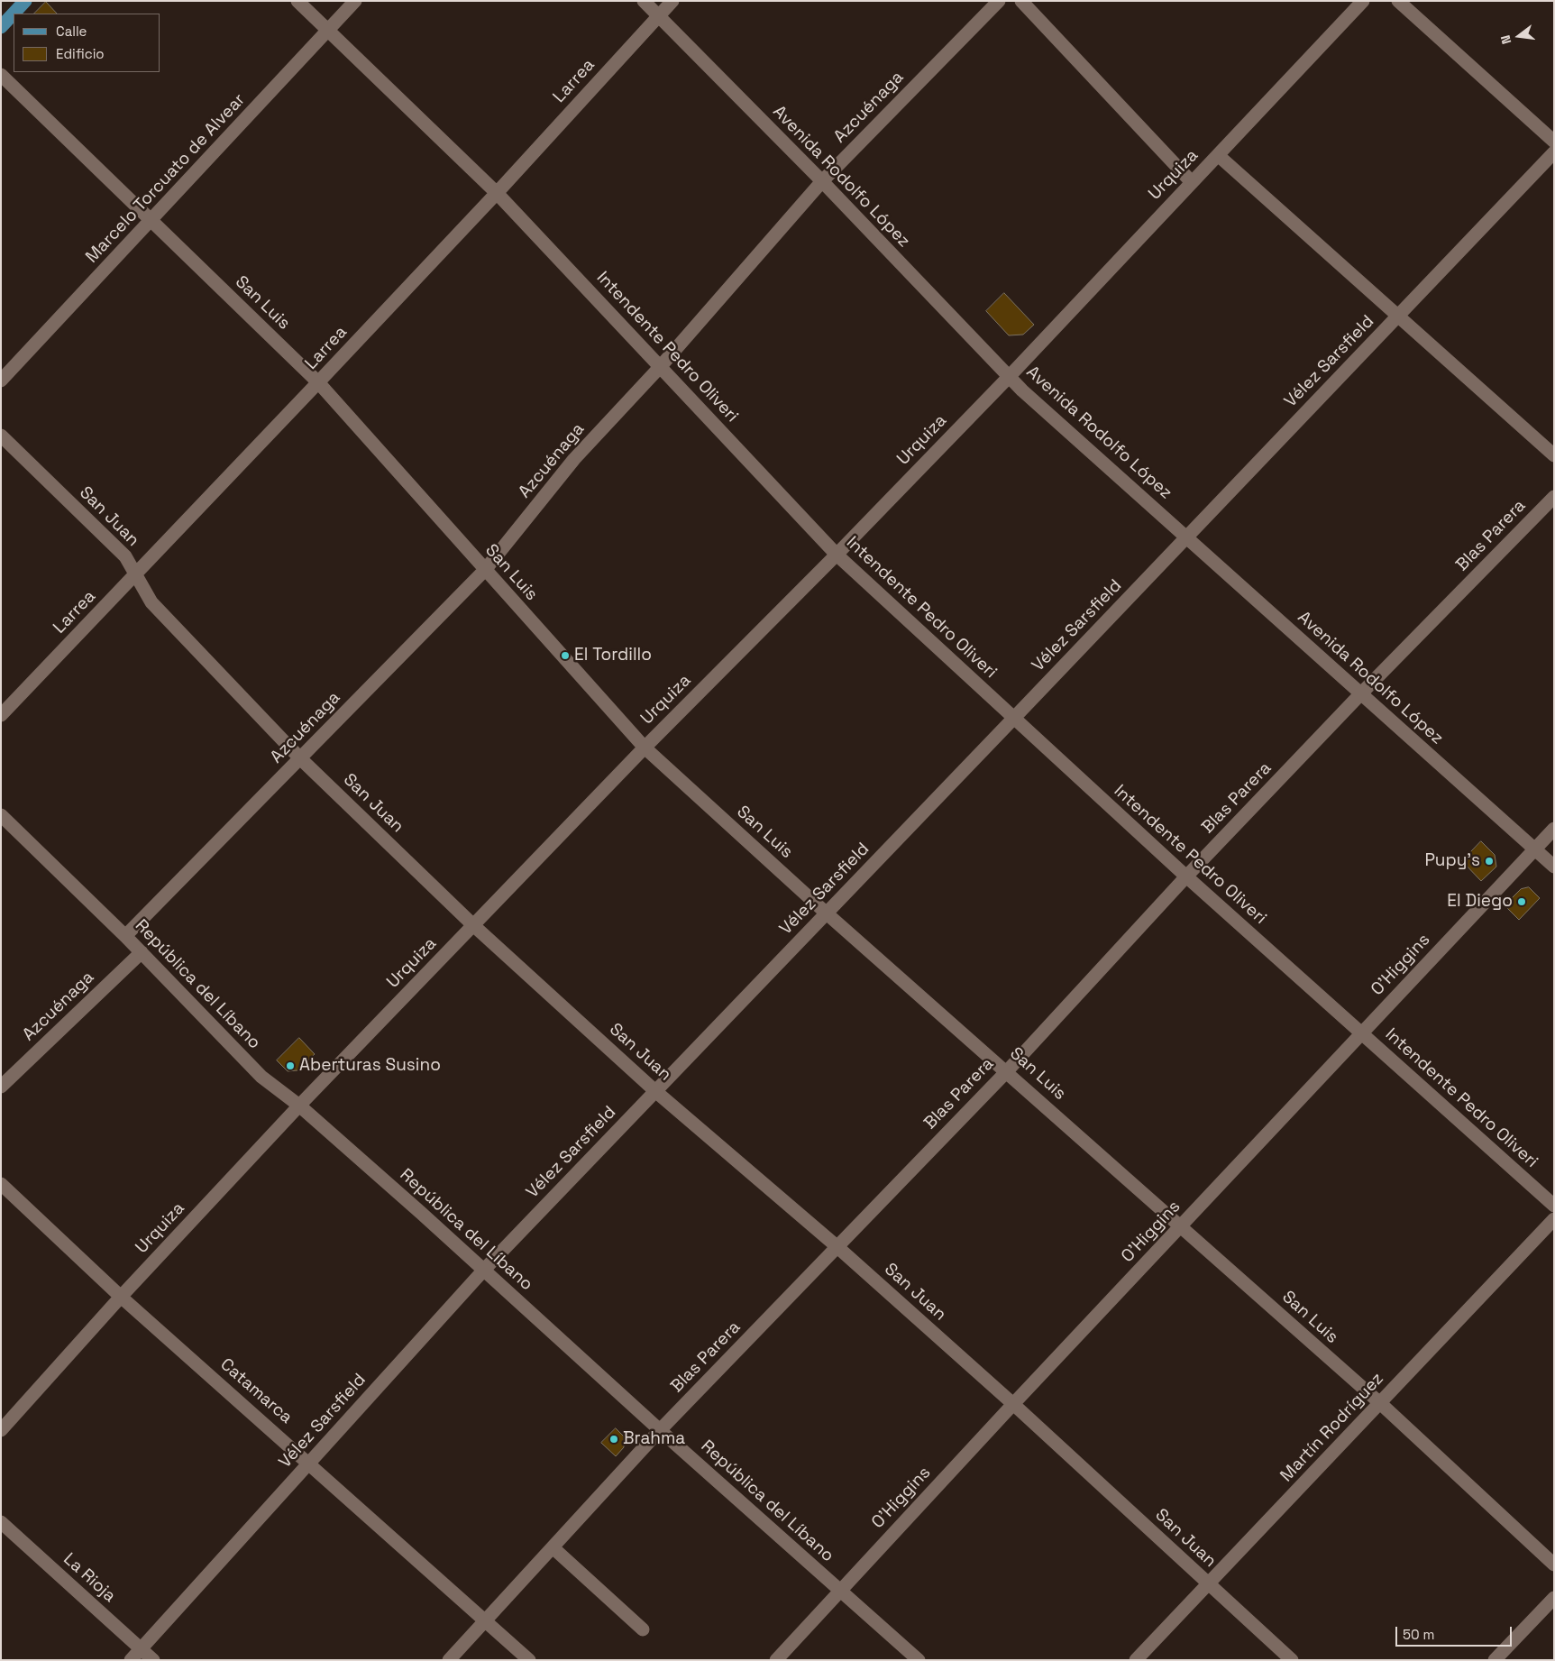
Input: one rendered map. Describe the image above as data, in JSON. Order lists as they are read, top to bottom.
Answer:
{
  "streets": {
    "street": [
      "Larrea",
      "Azcuénaga",
      "Urquiza",
      "Avenida Rodolfo López",
      "Marcelo Torcuato de Alvear",
      "San Luis",
      "Intendente Pedro Oliveri",
      "Vélez Sarsfield",
      "San Juan",
      "Blas Parera",
      "O'Higgins",
      "República del Líbano",
      "Catamarca",
      "Martín Rodríguez",
      "La Rioja"
    ]
  },
  "crossings": [
    ["Larrea", "Avenida Rodolfo López"],
    ["Larrea", "San Luis"],
    ["Larrea", "Intendente Pedro Oliveri"],
    ["Larrea", "San Juan"],
    ["Azcuénaga", "Avenida Rodolfo López"],
    ["Azcuénaga", "San Luis"],
    ["Azcuénaga", "Intendente Pedro Oliveri"],
    ["Azcuénaga", "San Juan"],
    ["Azcuénaga", "República del Líbano"],
    ["Urquiza", "Avenida Rodolfo López"],
    ["Urquiza", "San Luis"],
    ["Urquiza", "Intendente Pedro Oliveri"],
    ["Urquiza", "San Juan"],
    ["Urquiza", "República del Líbano"],
    ["Urquiza", "Catamarca"],
    ["Avenida Rodolfo López", "Vélez Sarsfield"],
    ["Avenida Rodolfo López", "Blas Parera"],
    ["Avenida Rodolfo López", "O'Higgins"],
    ["Marcelo Torcuato de Alvear", "San Luis"],
    ["Marcelo Torcuato de Alvear", "Intendente Pedro Oliveri"],
    ["San Luis", "Vélez Sarsfield"],
    ["San Luis", "Blas Parera"],
    ["San Luis", "O'Higgins"],
    ["San Luis", "Martín Rodríguez"],
    ["Intendente Pedro Oliveri", "Vélez Sarsfield"],
    ["Intendente Pedro Oliveri", "Blas Parera"],
    ["Intendente Pedro Oliveri", "O'Higgins"],
    ["Vélez Sarsfield", "San Juan"],
    ["Vélez Sarsfield", "República del Líbano"],
    ["Vélez Sarsfield", "Catamarca"],
    ["Vélez Sarsfield", "La Rioja"],
    ["San Juan", "Blas Parera"],
    ["San Juan", "O'Higgins"],
    ["San Juan", "Martín Rodríguez"],
    ["Blas Parera", "República del Líbano"],
    ["Blas Parera", "Catamarca"],
    ["O'Higgins", "República del Líbano"]
  ],
  "places": [
    "El Tordillo",
    "Pupy's",
    "El Diego",
    "Aberturas Susino",
    "Brahma"
  ],
  "legend": ["Calle", "Edificio"],
  "scale_bar": "50 m",
  "north": "left"
}
